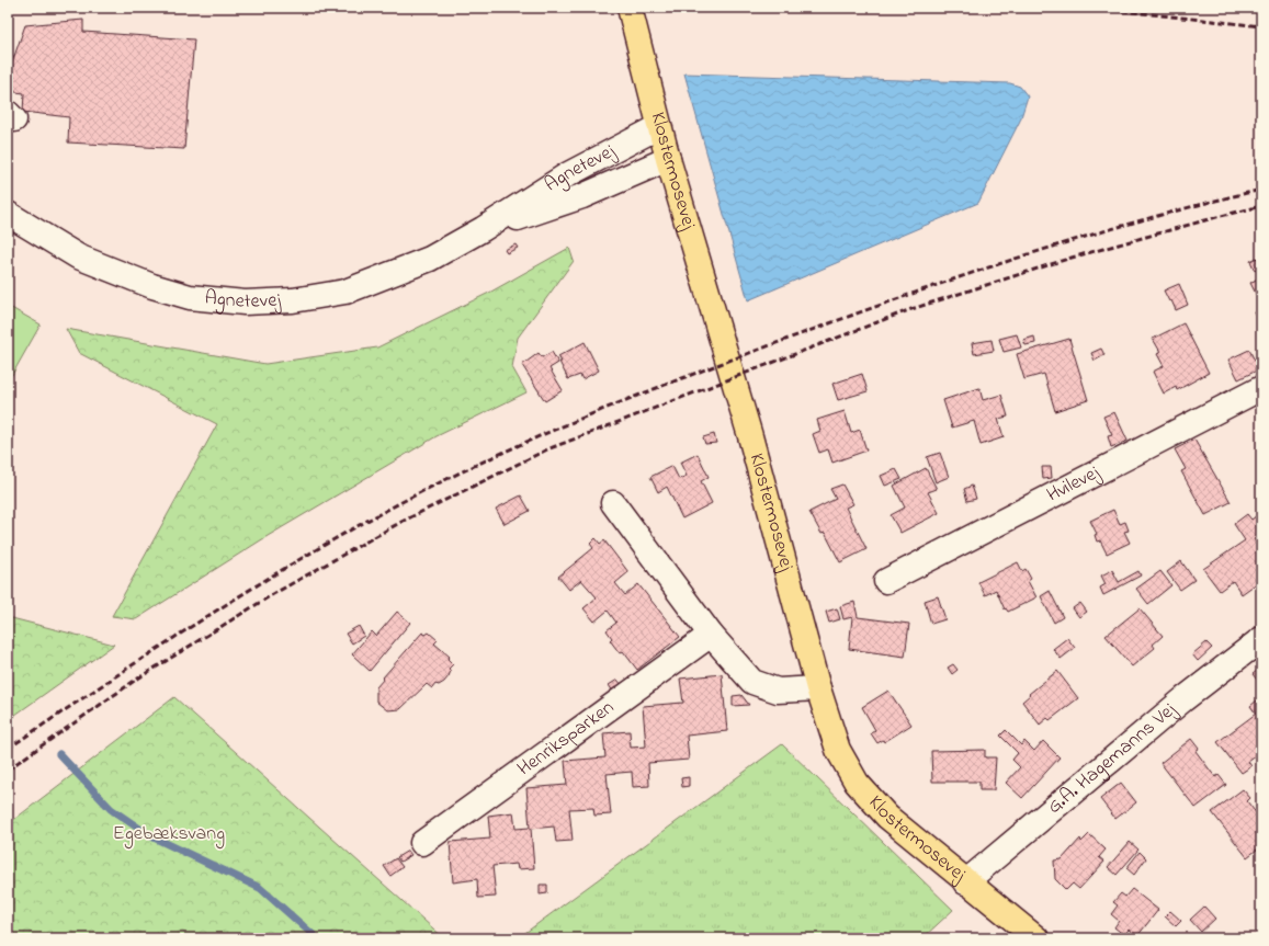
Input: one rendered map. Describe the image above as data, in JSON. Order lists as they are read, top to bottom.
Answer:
{
  "streets": {
    "main road": ["Klostermosevej"],
    "street": [
      "Agnetevej",
      "Hvilevej",
      "Henriksparken",
      "G.A. Hagemanns Vej"
    ]
  },
  "crossings": [
    ["Agnetevej", "Klostermosevej"],
    ["Klostermosevej", "G.A. Hagemanns Vej"]
  ],
  "parks": ["Egebæksvang"]
}
